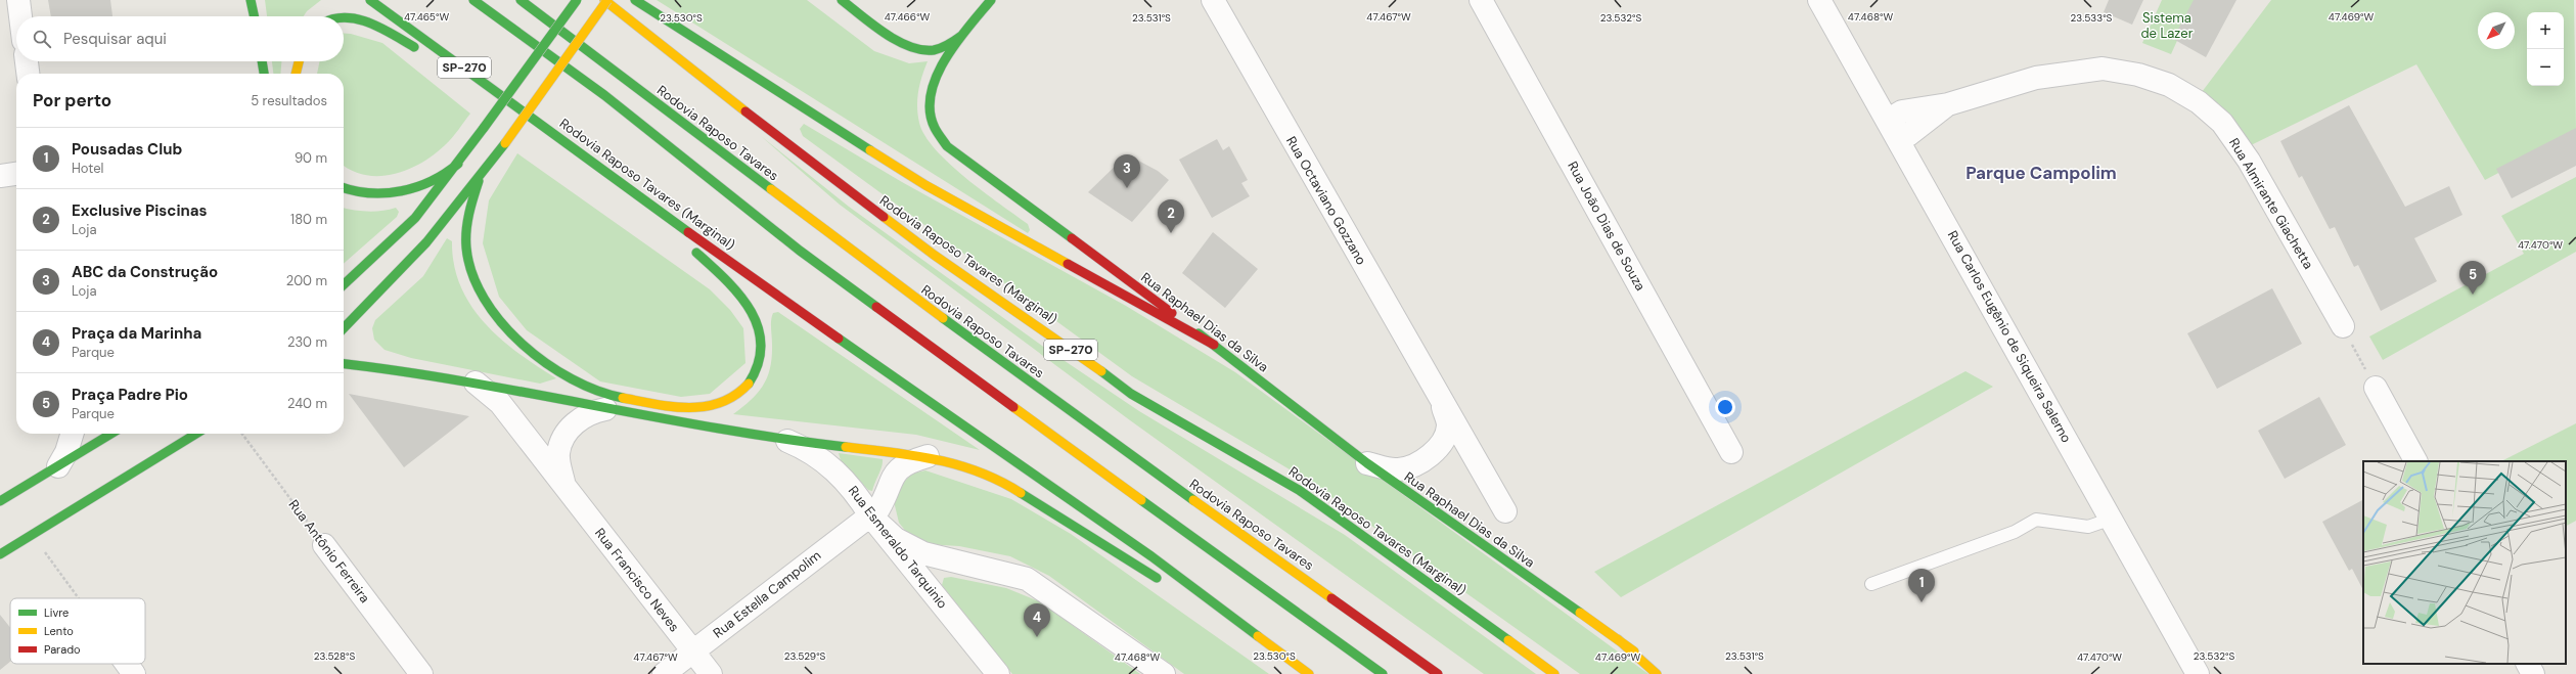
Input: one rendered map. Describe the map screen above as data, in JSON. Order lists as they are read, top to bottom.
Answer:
{
  "streets": {
    "main road": [
      "SP-270",
      "Rodovia Raposo Tavares",
      "Rodovia Raposo Tavares (Marginal)",
      "Rua Raphael Dias da Silva"
    ],
    "street": [
      "Rua Octaviano Gozzano",
      "Rua Almirante Giachetta",
      "Rua João Dias de Souza",
      "Rua Carlos Eugênio de Siqueira Salerno",
      "Rua Esmeraldo Tarquinio",
      "Rua Antônio Ferreira",
      "Rua Francisco Neves",
      "Rua Estella Campolim"
    ]
  },
  "crossings": [
    ["SP-270", "Rodovia Raposo Tavares (Marginal)"],
    ["Rua Octaviano Gozzano", "Rua Raphael Dias da Silva"],
    ["Rua Almirante Giachetta", "Rua Carlos Eugênio de Siqueira Salerno"],
    ["Rua Esmeraldo Tarquinio", "Rua Estella Campolim"],
    ["Rua Francisco Neves", "Rua Estella Campolim"]
  ],
  "districts": ["Parque Campolim"],
  "parks": ["Sistema de Lazer"],
  "legend": ["Livre", "Lento", "Parado"],
  "north": "bottom left",
  "page": {
    "map_buttons": ["+", "−"],
    "search": "Pesquisar aqui",
    "heading": ["Por perto", "5 resultados"],
    "list": [
      {
        "mark": "1",
        "name": "Pousadas Club",
        "note": "Hotel",
        "value": "90 m"
      },
      {
        "mark": "2",
        "name": "Exclusive Piscinas",
        "note": "Loja",
        "value": "180 m"
      },
      {
        "mark": "3",
        "name": "ABC da Construção",
        "note": "Loja",
        "value": "200 m"
      },
      {
        "mark": "4",
        "name": "Praça da Marinha",
        "note": "Parque",
        "value": "230 m"
      },
      {
        "mark": "5",
        "name": "Praça Padre Pio",
        "note": "Parque",
        "value": "240 m"
      }
    ],
    "pins": [
      "3",
      "2",
      "5",
      "1",
      "4"
    ]
  },
  "coordinates": [
    "47.465°W",
    "47.466°W",
    "47.467°W",
    "47.468°W",
    "47.469°W",
    "23.530°S",
    "23.531°S",
    "23.532°S",
    "23.533°S",
    "47.470°W",
    "23.528°S",
    "23.529°S"
  ]
}
